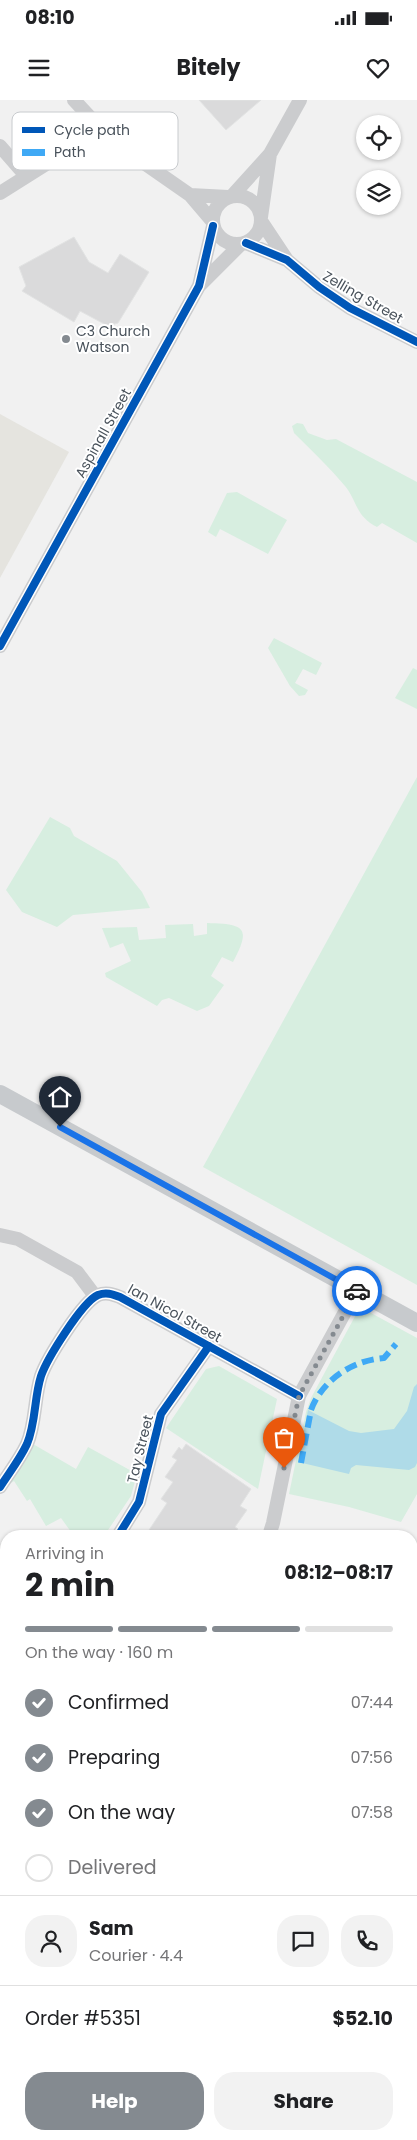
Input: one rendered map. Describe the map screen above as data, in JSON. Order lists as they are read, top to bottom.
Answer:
{
  "streets": {
    "street": [
      "Zelling Street",
      "Aspinall Street",
      "Ian Nicol Street",
      "Tay Street"
    ]
  },
  "crossings": [
    ["Zelling Street", "Aspinall Street"],
    ["Ian Nicol Street", "Tay Street"]
  ],
  "places": ["C3 Church Watson"],
  "legend": ["Cycle path", "Path"],
  "page": {
    "status": "08:10",
    "header": "Bitely",
    "heading": ["2 min", "Arriving in", "08:12–08:17"],
    "panel": [
      "Sam",
      "Courier · 4.4",
      "Order #5351",
      "$52.10"
    ],
    "bar": "On the way · 160 m",
    "list": [
      ["Confirmed", "07:44"],
      ["Preparing", "07:56"],
      ["On the way", "07:58"],
      "Delivered"
    ],
    "buttons": ["Help", "Share"]
  }
}
